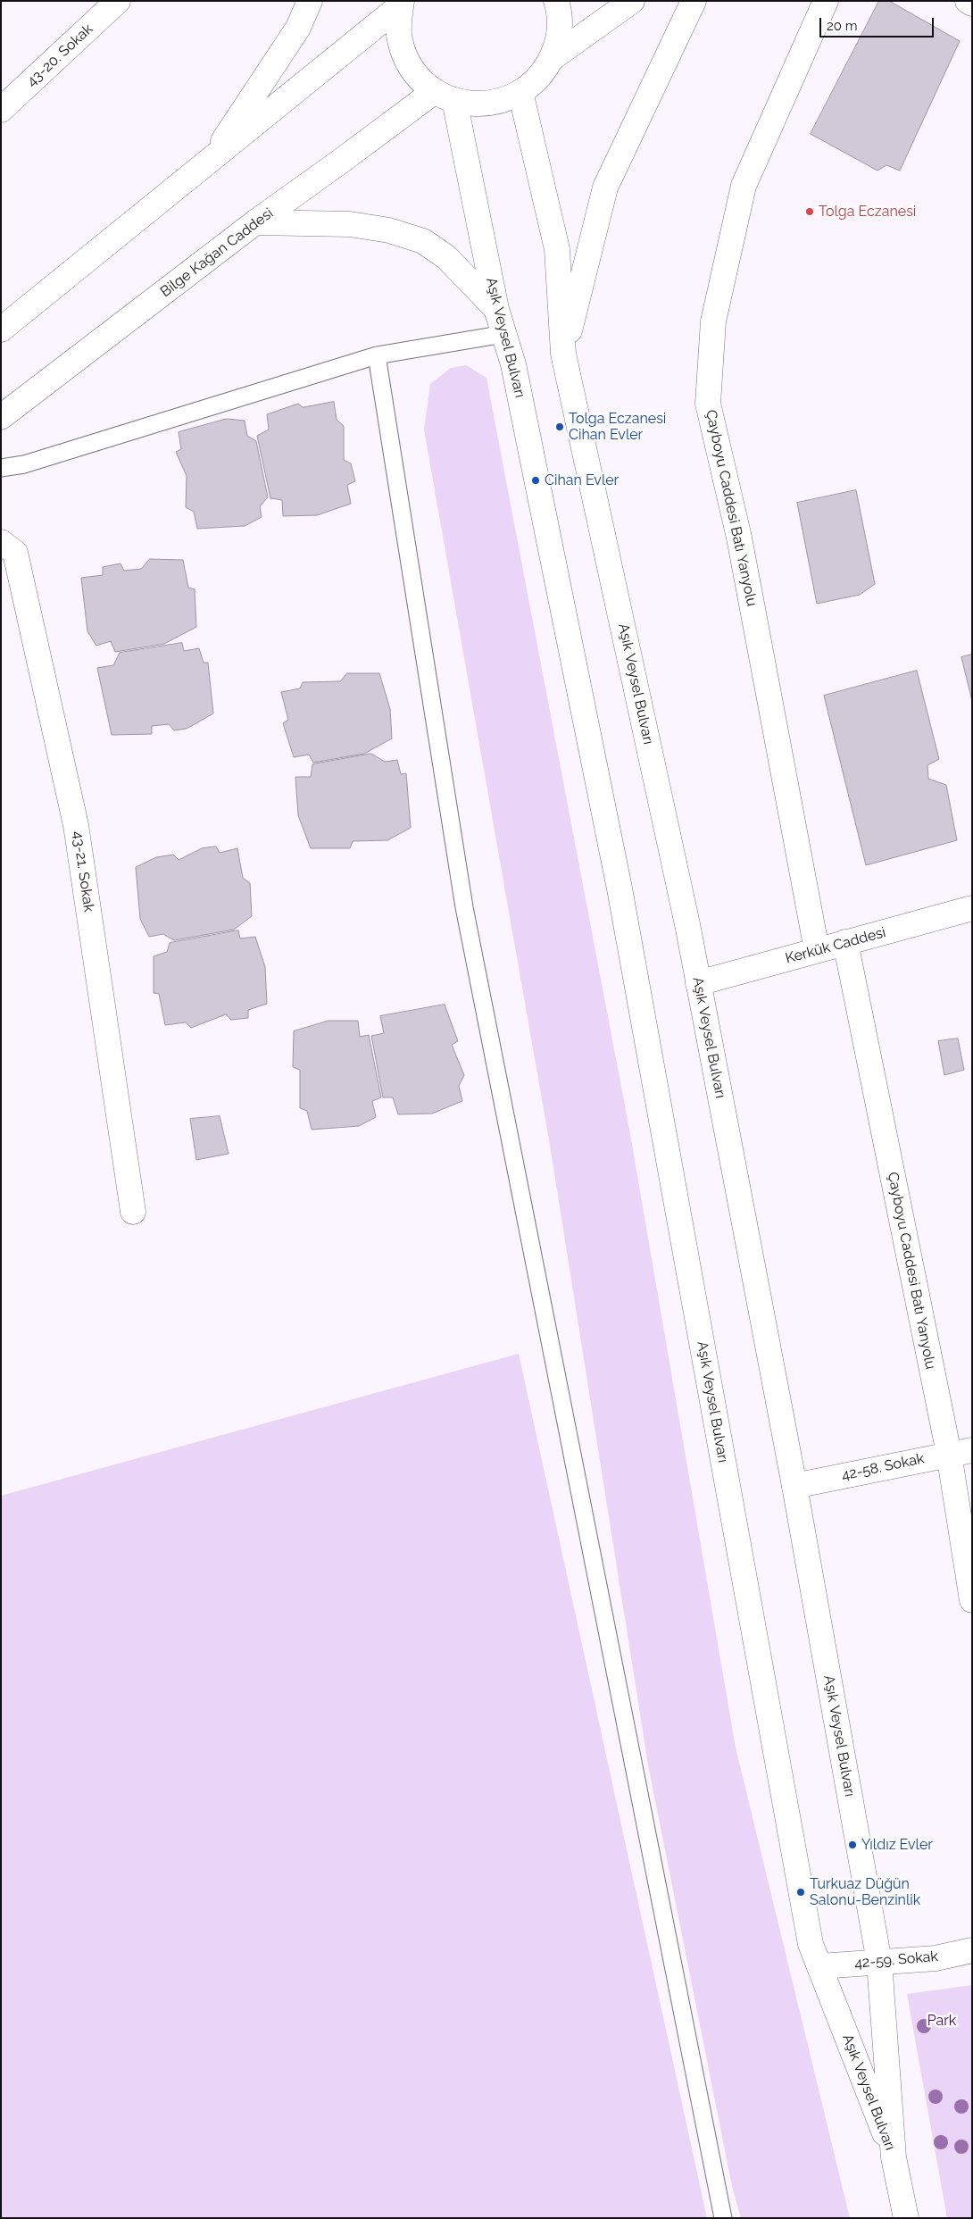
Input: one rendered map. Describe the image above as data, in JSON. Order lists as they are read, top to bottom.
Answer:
{
  "streets": {
    "street": [
      "43-20. Sokak",
      "Bilge Kağan Caddesi",
      "Aşık Veysel Bulvarı",
      "Çayboyu Caddesi Batı Yanyolu",
      "43-21. Sokak",
      "Kerkük Caddesi",
      "42-58. Sokak",
      "42-59. Sokak"
    ]
  },
  "crossings": [
    ["Bilge Kağan Caddesi", "Aşık Veysel Bulvarı"],
    ["Aşık Veysel Bulvarı", "Kerkük Caddesi"],
    ["Aşık Veysel Bulvarı", "42-58. Sokak"],
    ["Aşık Veysel Bulvarı", "42-59. Sokak"],
    ["Çayboyu Caddesi Batı Yanyolu", "Kerkük Caddesi"],
    ["Çayboyu Caddesi Batı Yanyolu", "42-58. Sokak"]
  ],
  "parks": ["Park"],
  "places": [
    "Tolga Eczanesi",
    "Tolga Eczanesi Cihan Evler",
    "Cihan Evler",
    "Yıldız Evler",
    "Turkuaz Düğün Salonu-Benzinlik"
  ],
  "scale_bar": "20 m"
}
